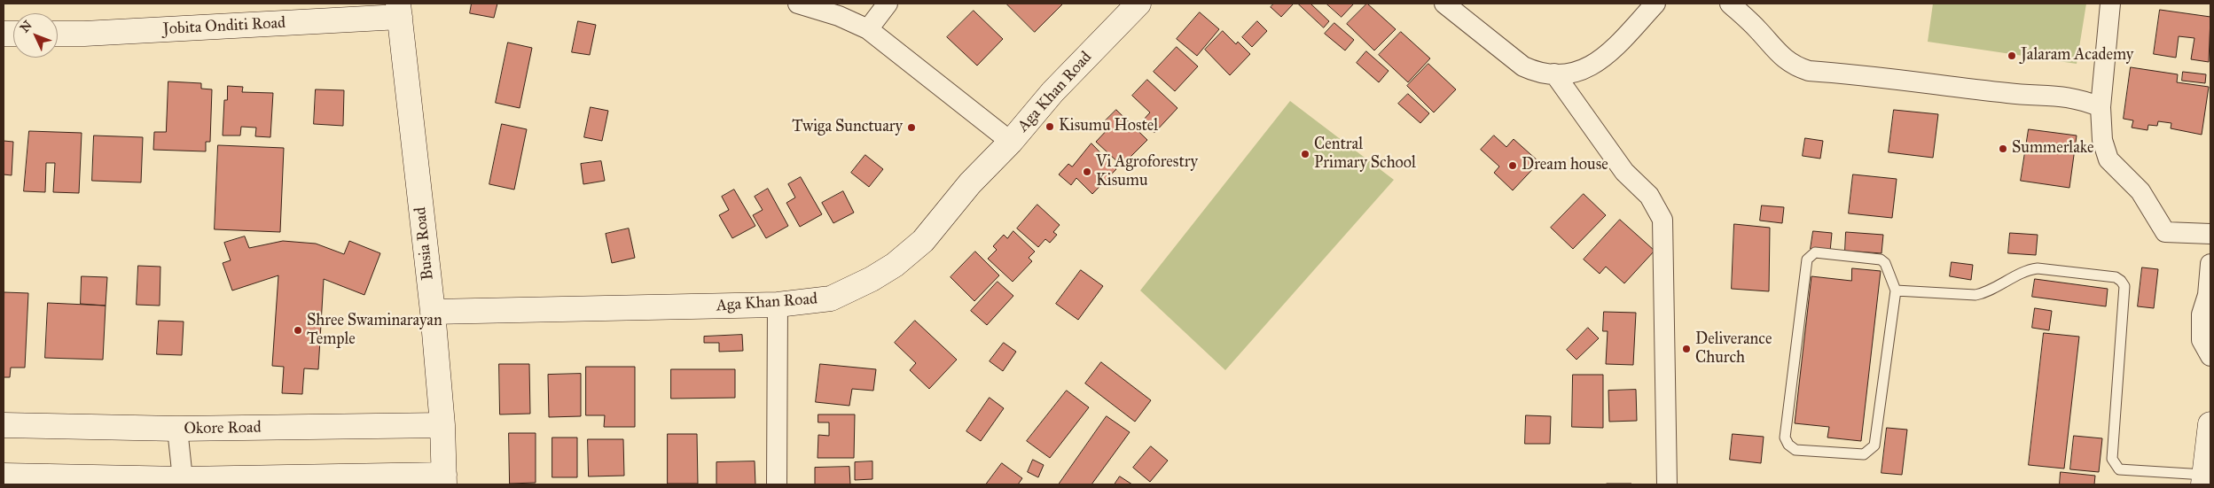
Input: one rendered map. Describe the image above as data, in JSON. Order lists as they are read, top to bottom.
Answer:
{
  "streets": {
    "street": [
      "Jobita Onditi Road",
      "Aga Khan Road",
      "Busia Road",
      "Okore Road"
    ]
  },
  "crossings": [
    ["Jobita Onditi Road", "Busia Road"],
    ["Aga Khan Road", "Busia Road"],
    ["Busia Road", "Okore Road"]
  ],
  "places": [
    "Jalaram Academy",
    "Kisumu Hostel",
    "Twiga Sunctuary",
    "Summerlake",
    "Central Primary School",
    "Dream house",
    "Vi Agroforestry Kisumu",
    "Shree Swaminarayan Temple",
    "Deliverance Church"
  ],
  "north": "top left"
}
